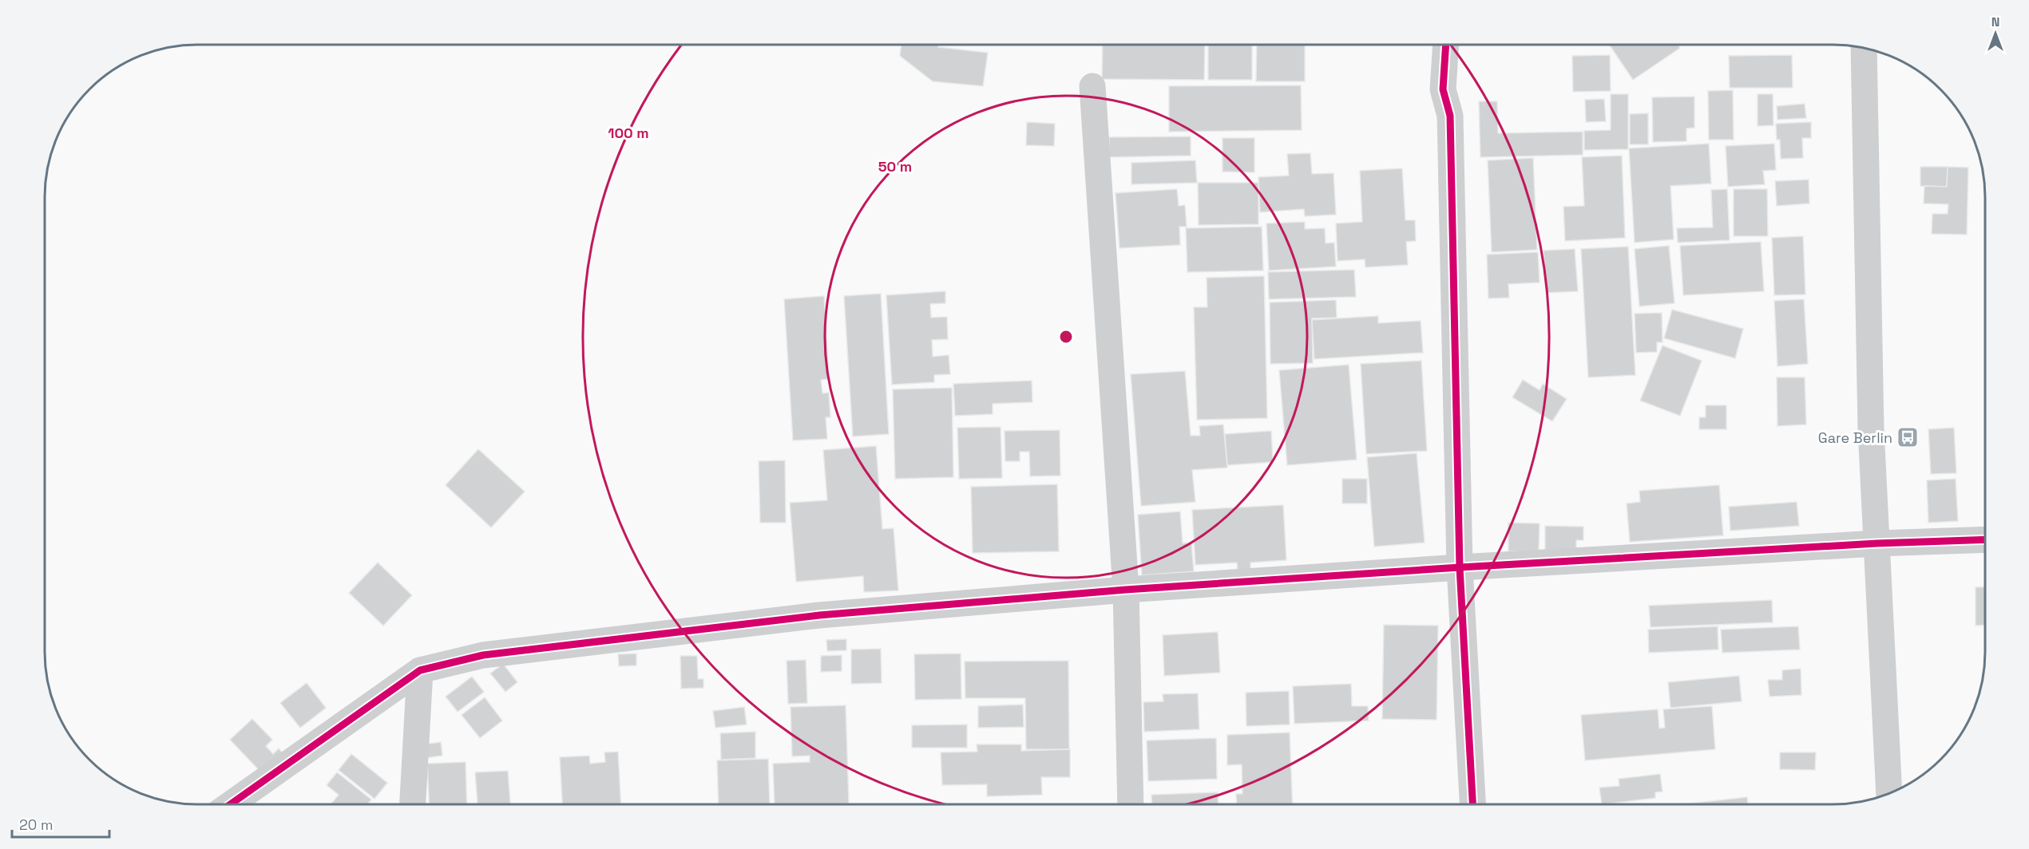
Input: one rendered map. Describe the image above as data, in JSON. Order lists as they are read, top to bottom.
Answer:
{
  "places": {
    "bus stop": ["Gare Berlin"]
  },
  "scale_bar": "20 m",
  "north": "top",
  "rings": ["100 m", "50 m"]
}
